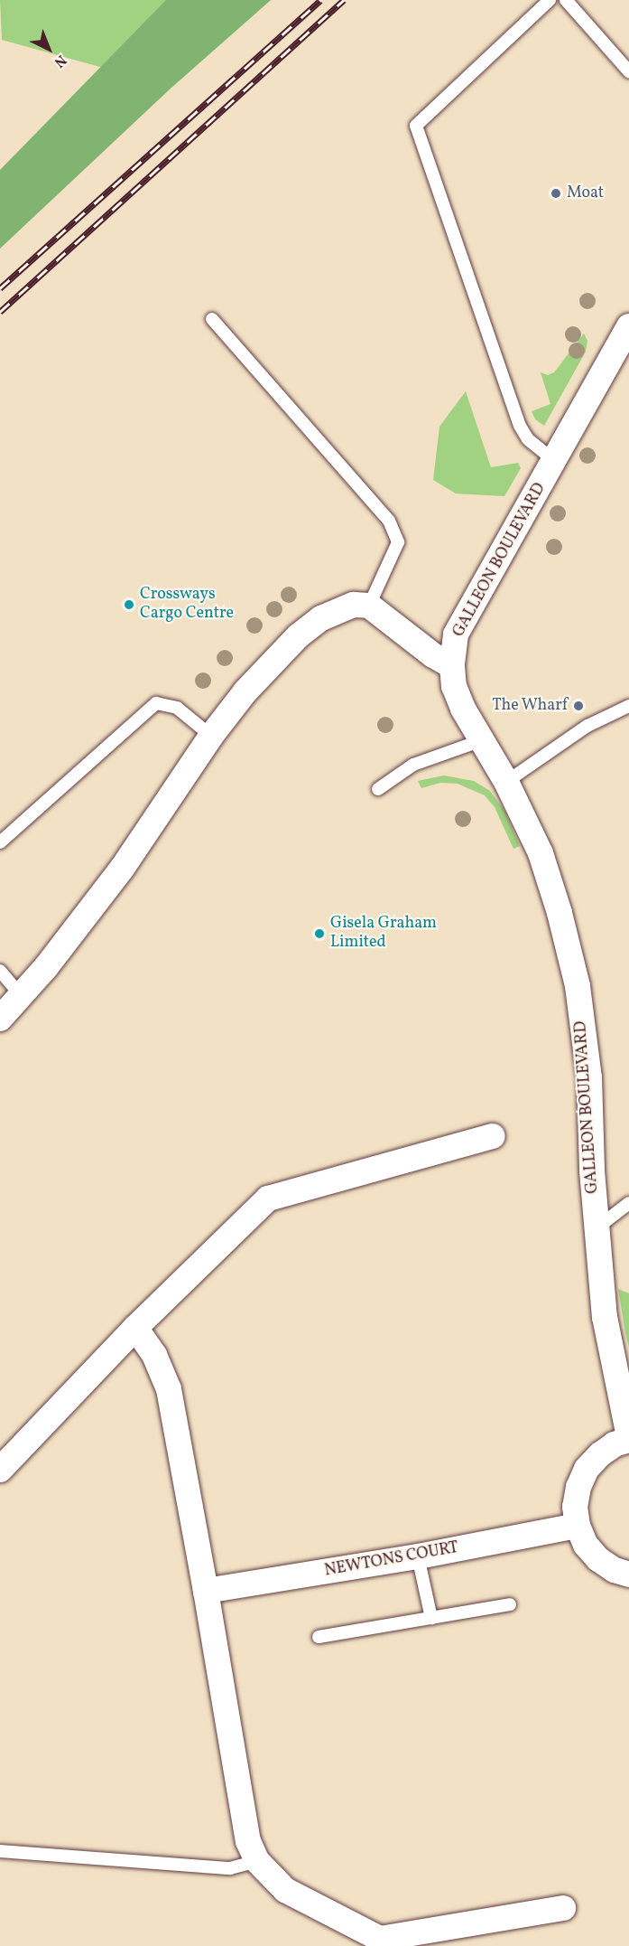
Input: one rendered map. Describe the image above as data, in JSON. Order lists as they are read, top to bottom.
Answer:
{
  "streets": {
    "street": ["GALLEON BOULEVARD", "NEWTONS COURT"]
  },
  "places": [
    "Moat",
    "Crossways Cargo Centre",
    "The Wharf",
    "Gisela Graham Limited"
  ],
  "north": "bottom right"
}
